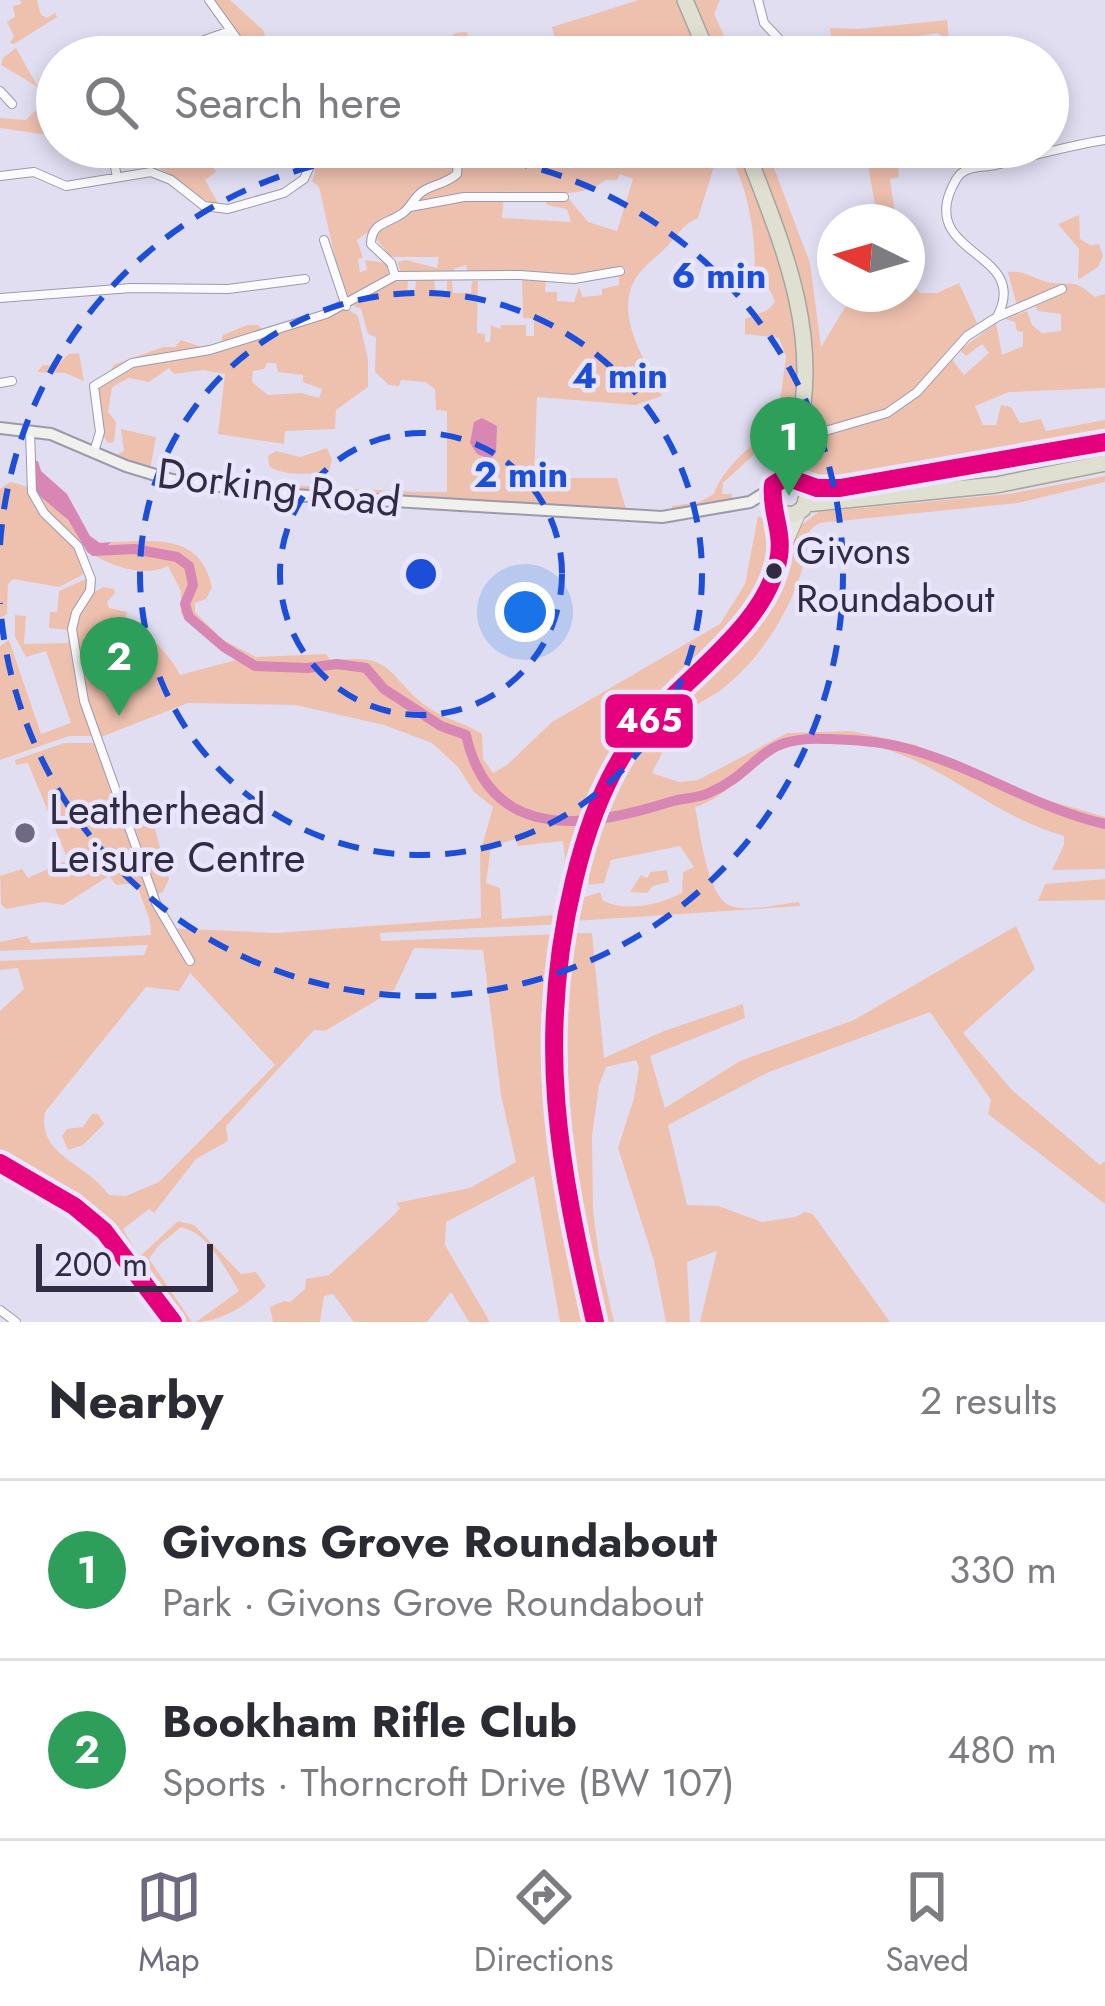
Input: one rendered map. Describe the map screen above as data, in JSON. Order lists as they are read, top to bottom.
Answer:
{
  "streets": {
    "main road": ["Dorking Road"]
  },
  "places": ["Givons Roundabout", "Leatherhead Leisure Centre"],
  "lines": ["transit line 465"],
  "scale_bar": "200 m",
  "north": "left",
  "page": {
    "search": "Search here",
    "pins": ["1", "2"],
    "scale": "200 m",
    "heading": ["Nearby", "2 results"],
    "list": [
      {
        "mark": "1",
        "name": "Givons Grove Roundabout",
        "note": "Park · Givons Grove Roundabout",
        "value": "330 m"
      },
      {
        "mark": "2",
        "name": "Bookham Rifle Club",
        "note": "Sports · Thorncroft Drive (BW 107)",
        "value": "480 m"
      }
    ],
    "nav": ["Map", "Directions", "Saved"]
  },
  "rings": ["6 min", "4 min", "2 min"]
}
